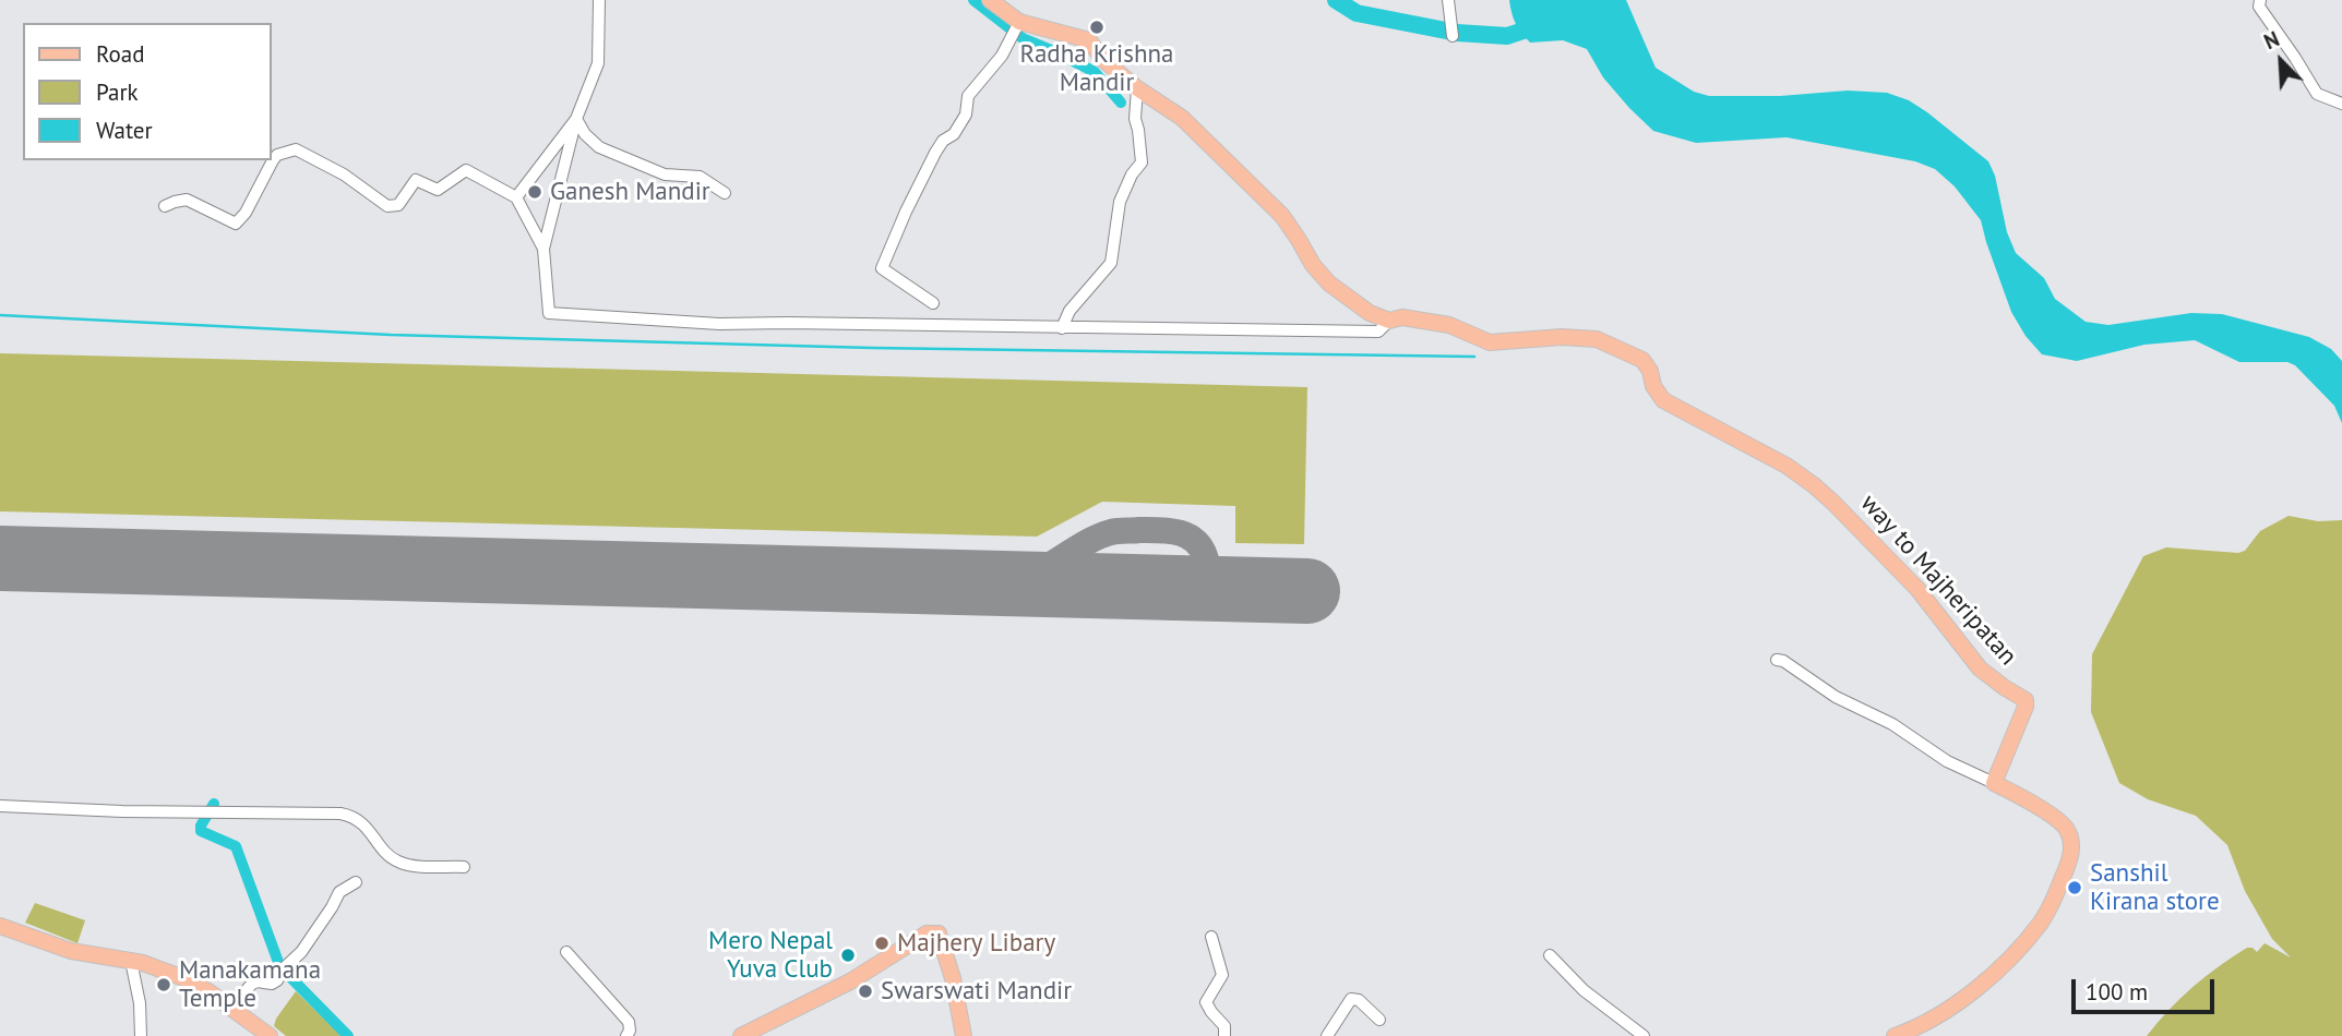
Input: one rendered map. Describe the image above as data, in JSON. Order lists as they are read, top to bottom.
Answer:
{
  "streets": {
    "main road": ["way to Majheripatan"]
  },
  "places": [
    "Radha Krishna Mandir",
    "Ganesh Mandir",
    "Sanshil Kirana store",
    "Majhery Libary",
    "Mero Nepal Yuva Club",
    "Manakamana Temple",
    "Swarswati Mandir"
  ],
  "legend": ["Road", "Park", "Water"],
  "scale_bar": "100 m",
  "north": "top left"
}
